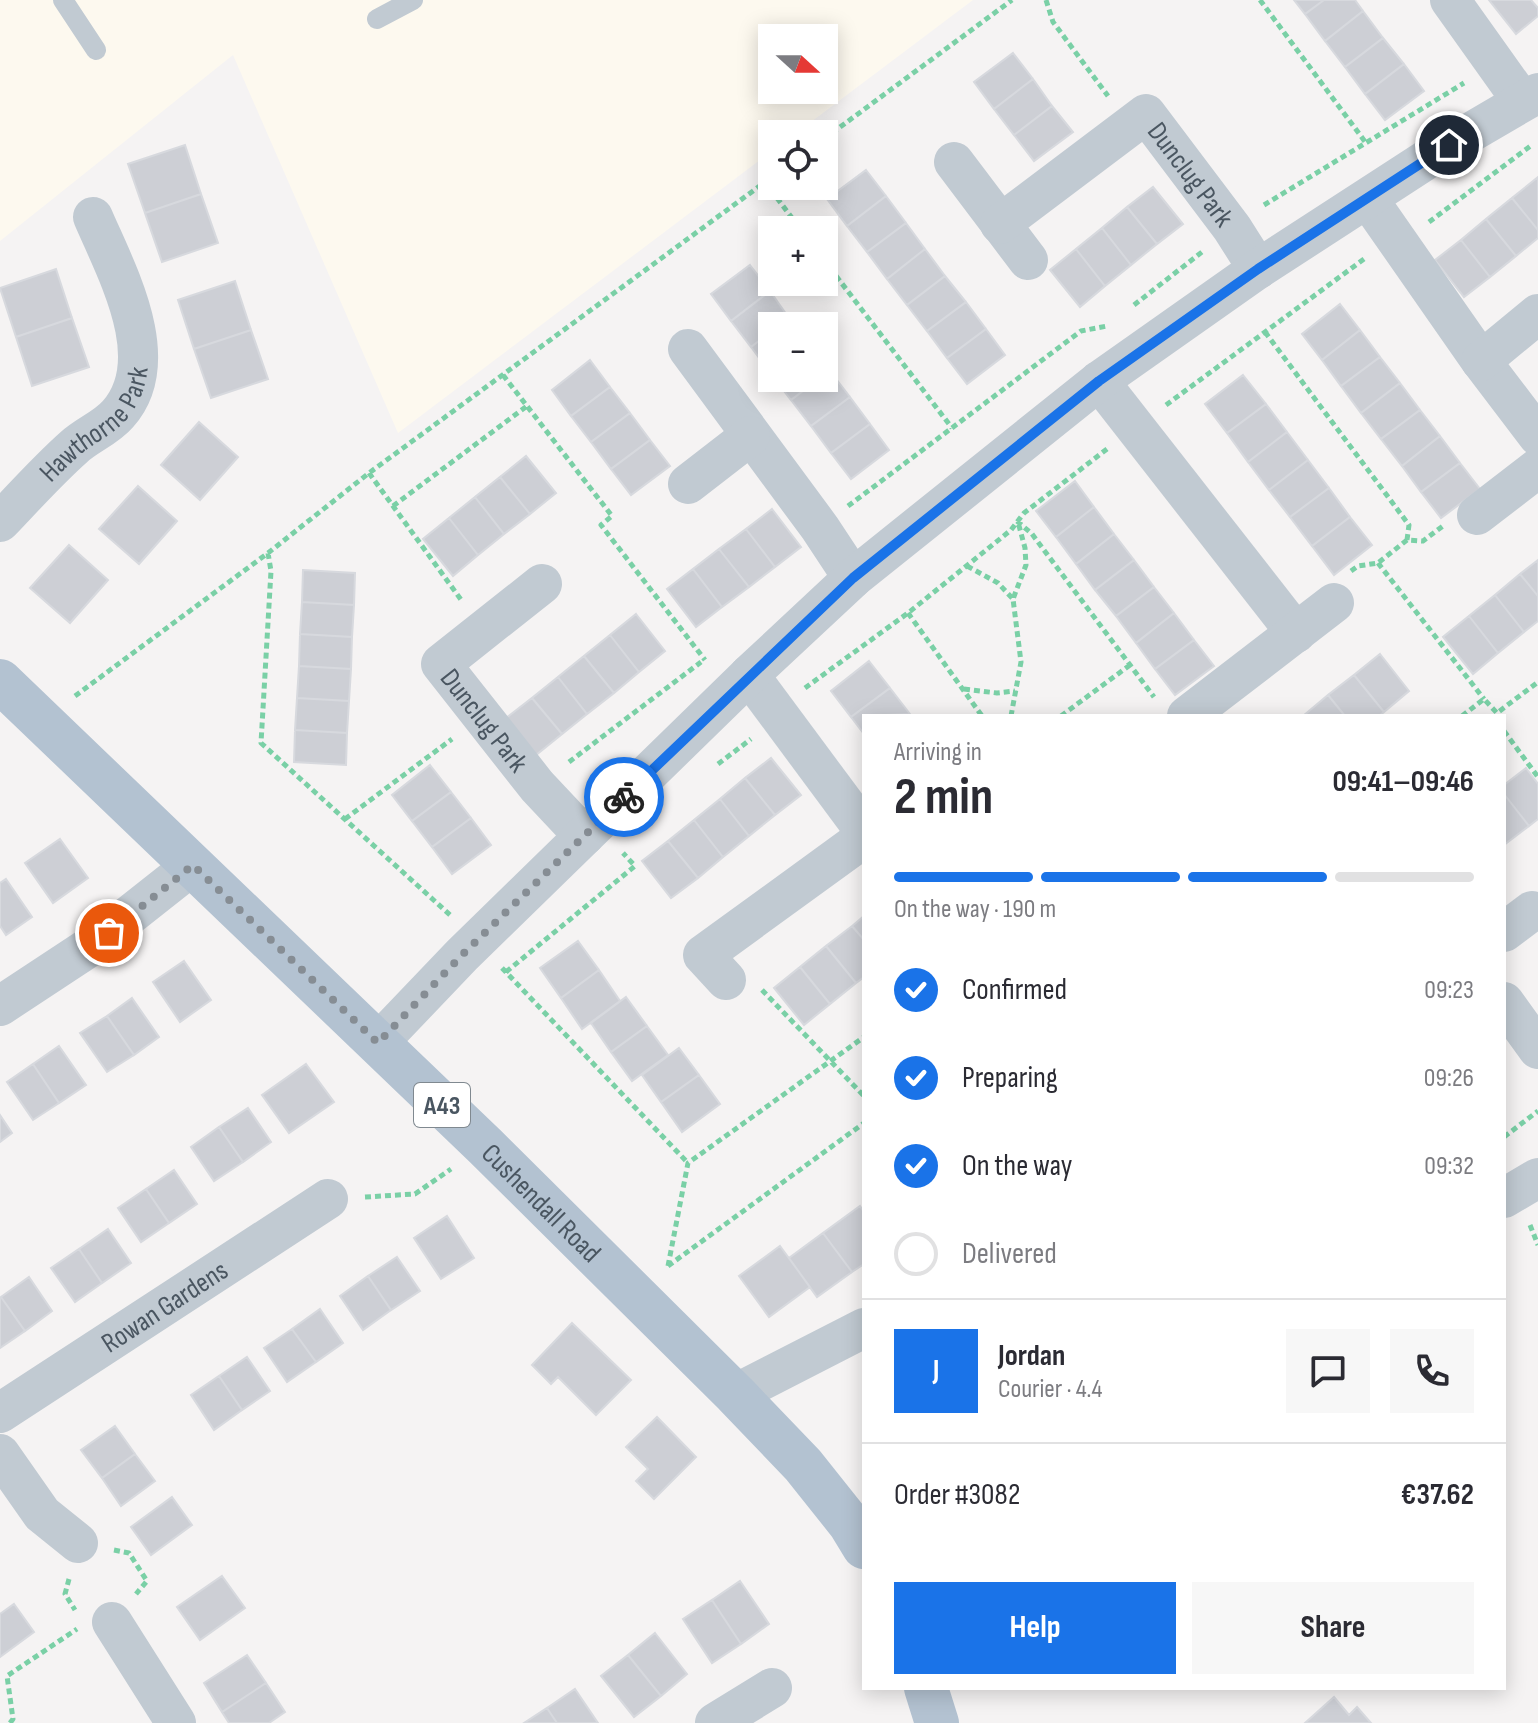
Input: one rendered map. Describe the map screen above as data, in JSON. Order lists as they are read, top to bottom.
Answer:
{
  "streets": {
    "main road": ["A43", "Cushendall Road"],
    "street": ["Dunclug Park", "Hawthorne Park", "Rowan Gardens"]
  },
  "north": "right",
  "page": {
    "map_buttons": ["+", "−"],
    "heading": ["2 min", "Arriving in", "09:41–09:46"],
    "panel": [
      "Jordan",
      "Courier · 4.4",
      "Order #3082",
      "€37.62"
    ],
    "bar": "On the way · 190 m",
    "list": [
      ["Confirmed", "09:23"],
      ["Preparing", "09:26"],
      ["On the way", "09:32"],
      "Delivered"
    ],
    "round": "J",
    "buttons": ["Help", "Share"]
  }
}
